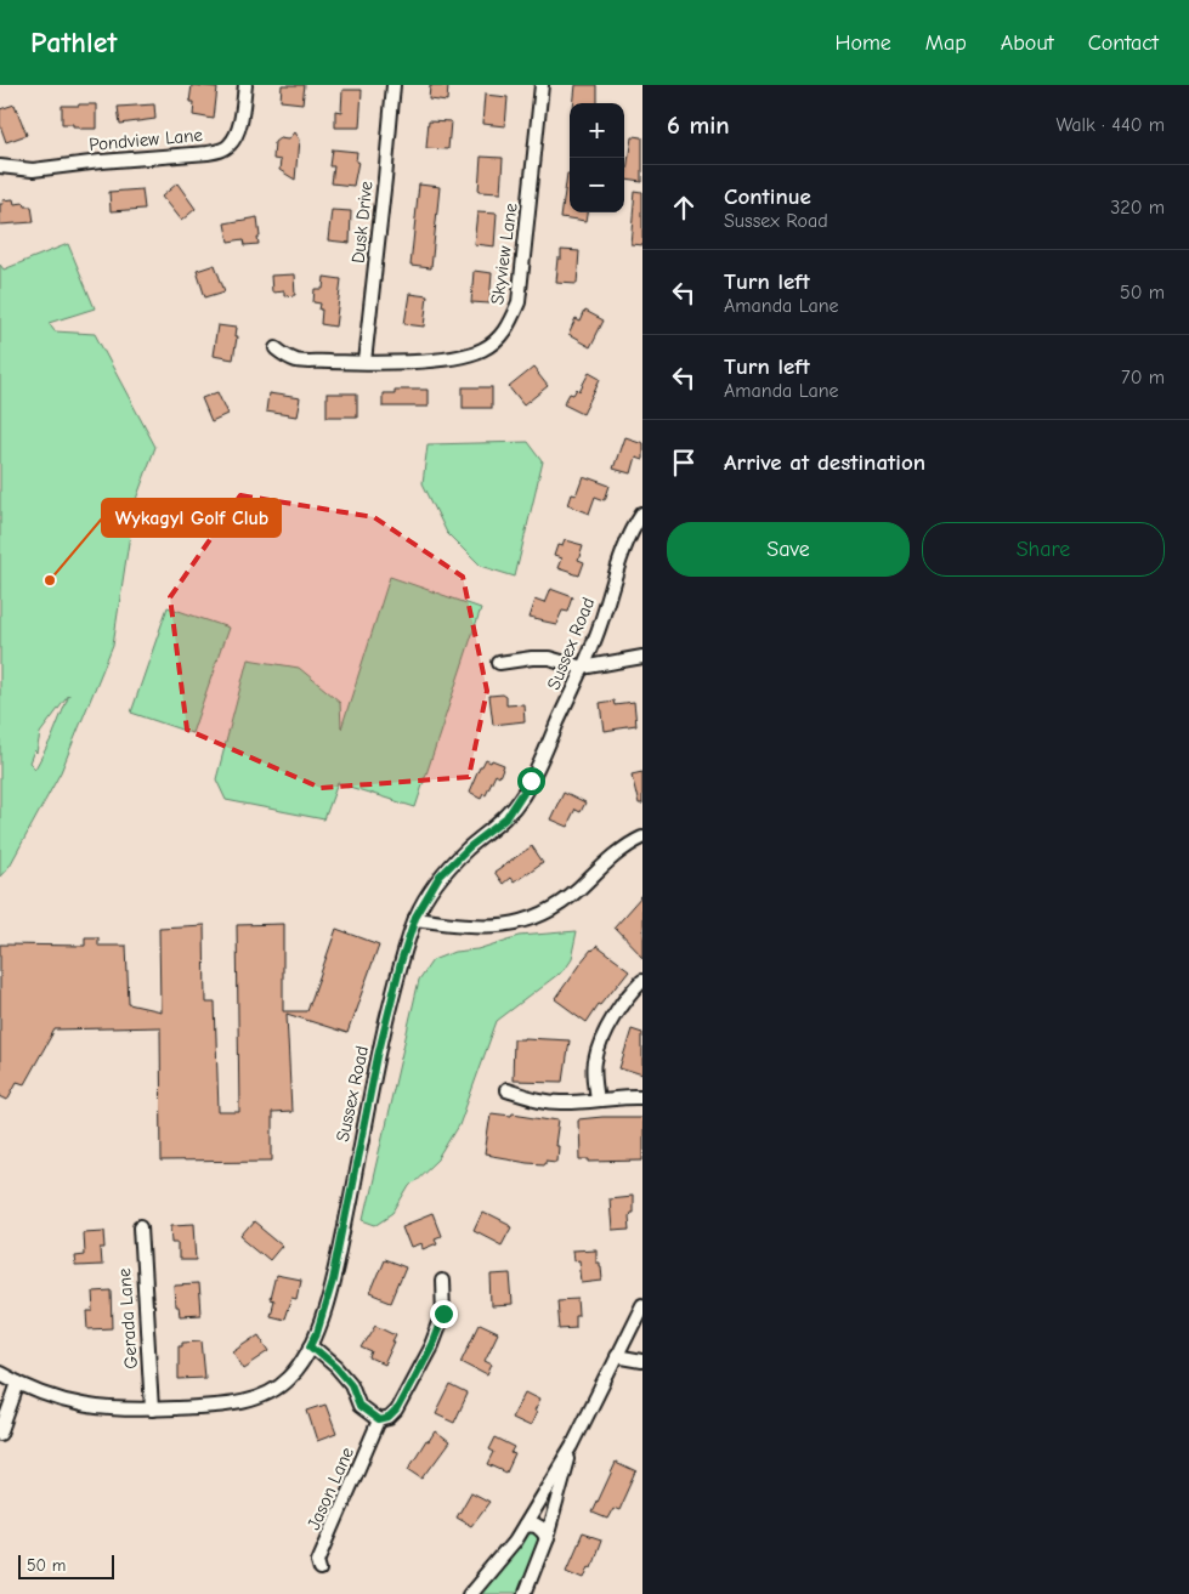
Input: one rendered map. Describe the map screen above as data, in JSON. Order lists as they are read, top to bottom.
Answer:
{
  "streets": {
    "street": [
      "Pondview Lane",
      "Dusk Drive",
      "Skyview Lane",
      "Sussex Road",
      "Gerada Lane",
      "Jason Lane"
    ]
  },
  "crossings": [
    ["Dusk Drive", "Skyview Lane"],
    ["Sussex Road", "Gerada Lane"]
  ],
  "places": ["Wykagyl Golf Club"],
  "scale_bar": "50 m",
  "page": {
    "header": "Pathlet",
    "nav": [
      "Home",
      "Map",
      "About",
      "Contact"
    ],
    "heading": ["6 min", "Walk · 440 m"],
    "map_buttons": ["+", "−"],
    "list": [
      ["Continue", "Sussex Road", "320 m"],
      ["Turn left", "Amanda Lane", "50 m"],
      ["Turn left", "Amanda Lane", "70 m"],
      "Arrive at destination"
    ],
    "buttons": ["Save", "Share"],
    "scale": "50 m"
  }
}
